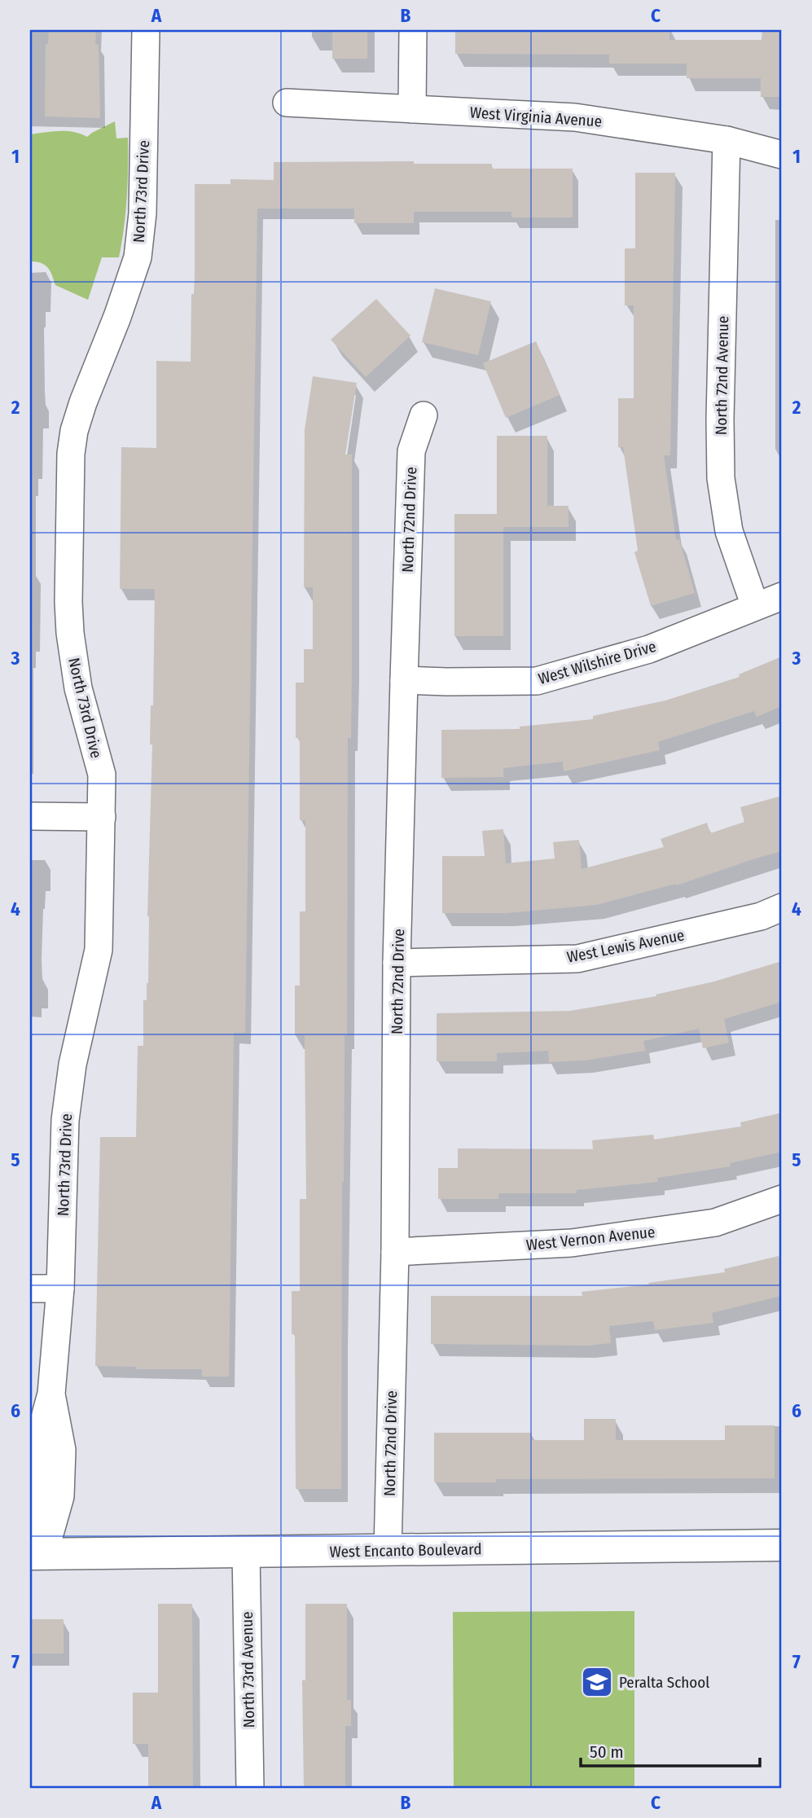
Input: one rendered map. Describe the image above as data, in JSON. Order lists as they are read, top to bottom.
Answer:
{
  "streets": {
    "street": [
      "West Virginia Avenue",
      "North 73rd Drive",
      "North 72nd Avenue",
      "North 72nd Drive",
      "West Wilshire Drive",
      "West Lewis Avenue",
      "West Vernon Avenue",
      "West Encanto Boulevard",
      "North 73rd Avenue"
    ]
  },
  "crossings": [
    ["West Virginia Avenue", "North 72nd Avenue"],
    ["North 73rd Drive", "West Encanto Boulevard"],
    ["North 72nd Avenue", "West Wilshire Drive"],
    ["North 72nd Drive", "West Wilshire Drive"],
    ["North 72nd Drive", "West Lewis Avenue"],
    ["North 72nd Drive", "West Vernon Avenue"],
    ["North 72nd Drive", "West Encanto Boulevard"],
    ["West Encanto Boulevard", "North 73rd Avenue"]
  ],
  "places": {
    "school or university": ["Peralta School"]
  },
  "scale_bar": "50 m",
  "grid": {
    "columns": ["A", "B", "C"],
    "rows": [
      "1",
      "2",
      "3",
      "4",
      "5",
      "6",
      "7"
    ]
  }
}
